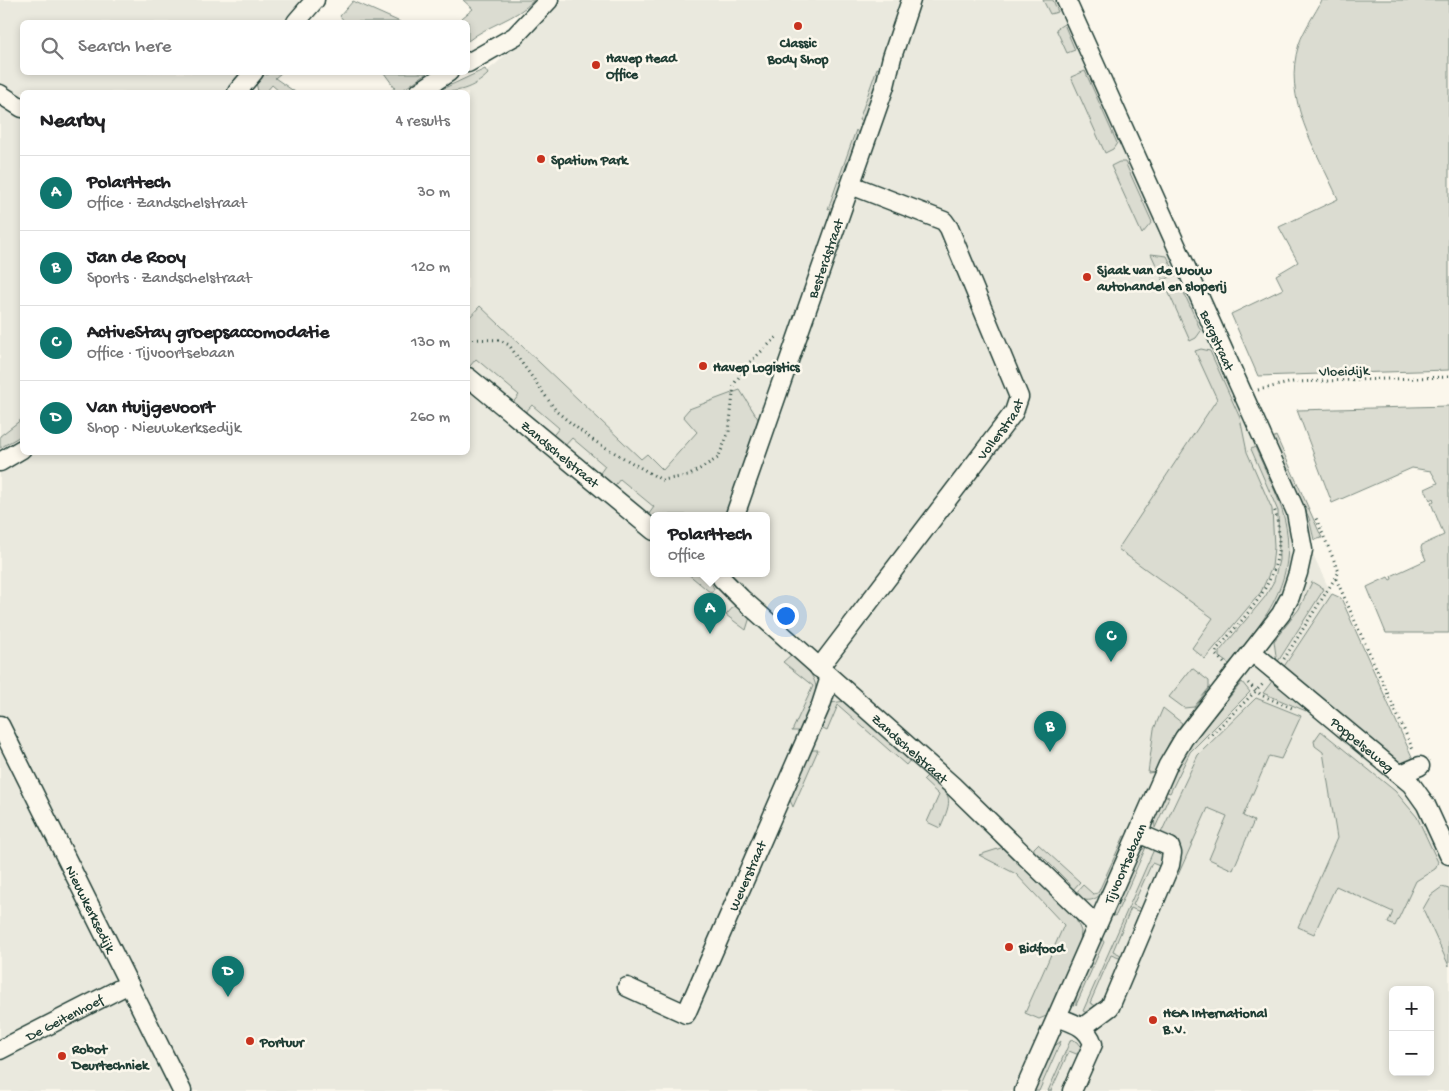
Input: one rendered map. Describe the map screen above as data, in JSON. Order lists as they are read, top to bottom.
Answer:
{
  "streets": {
    "street": [
      "Besterdstraat",
      "Bergstraat",
      "Vollerstraat",
      "Zandschelstraat",
      "Poppelseweg",
      "Tijvoortsebaan",
      "Weverstraat",
      "Nieuwkerksedijk",
      "De Geitenhoef"
    ],
    "path": ["Vloeidijk"]
  },
  "crossings": [
    ["Besterdstraat", "Vollerstraat"],
    ["Bergstraat", "Vloeidijk"],
    ["Bergstraat", "Poppelseweg"],
    ["Bergstraat", "Tijvoortsebaan"],
    ["Vollerstraat", "Zandschelstraat"],
    ["Vollerstraat", "Weverstraat"],
    ["Zandschelstraat", "Tijvoortsebaan"],
    ["Zandschelstraat", "Weverstraat"],
    ["Poppelseweg", "Tijvoortsebaan"],
    ["Nieuwkerksedijk", "De Geitenhoef"]
  ],
  "places": [
    "Classic Body Shop",
    "Havep Head Office",
    "Spatium Park",
    "Sjaak van de Wouw autohandel en sloperij",
    "Havep Logistics",
    "Bidfood",
    "HGA International B.V.",
    "Portuur",
    "Robot Deurtechniek"
  ],
  "page": {
    "search": "Search here",
    "heading": ["Nearby", "4 results"],
    "list": [
      {
        "mark": "A",
        "name": "Polarttech",
        "note": "Office · Zandschelstraat",
        "value": "30 m"
      },
      {
        "mark": "B",
        "name": "Jan de Rooy",
        "note": "Sports · Zandschelstraat",
        "value": "120 m"
      },
      {
        "mark": "C",
        "name": "ActiveStay groepsaccomodatie",
        "note": "Office · Tijvoortsebaan",
        "value": "130 m"
      },
      {
        "mark": "D",
        "name": "Van Huijgevoort",
        "note": "Shop · Nieuwkerksedijk",
        "value": "260 m"
      }
    ],
    "popup": ["Polarttech", "Office"],
    "pins": [
      "A",
      "C",
      "B",
      "D"
    ],
    "map_buttons": ["+", "−"]
  }
}
